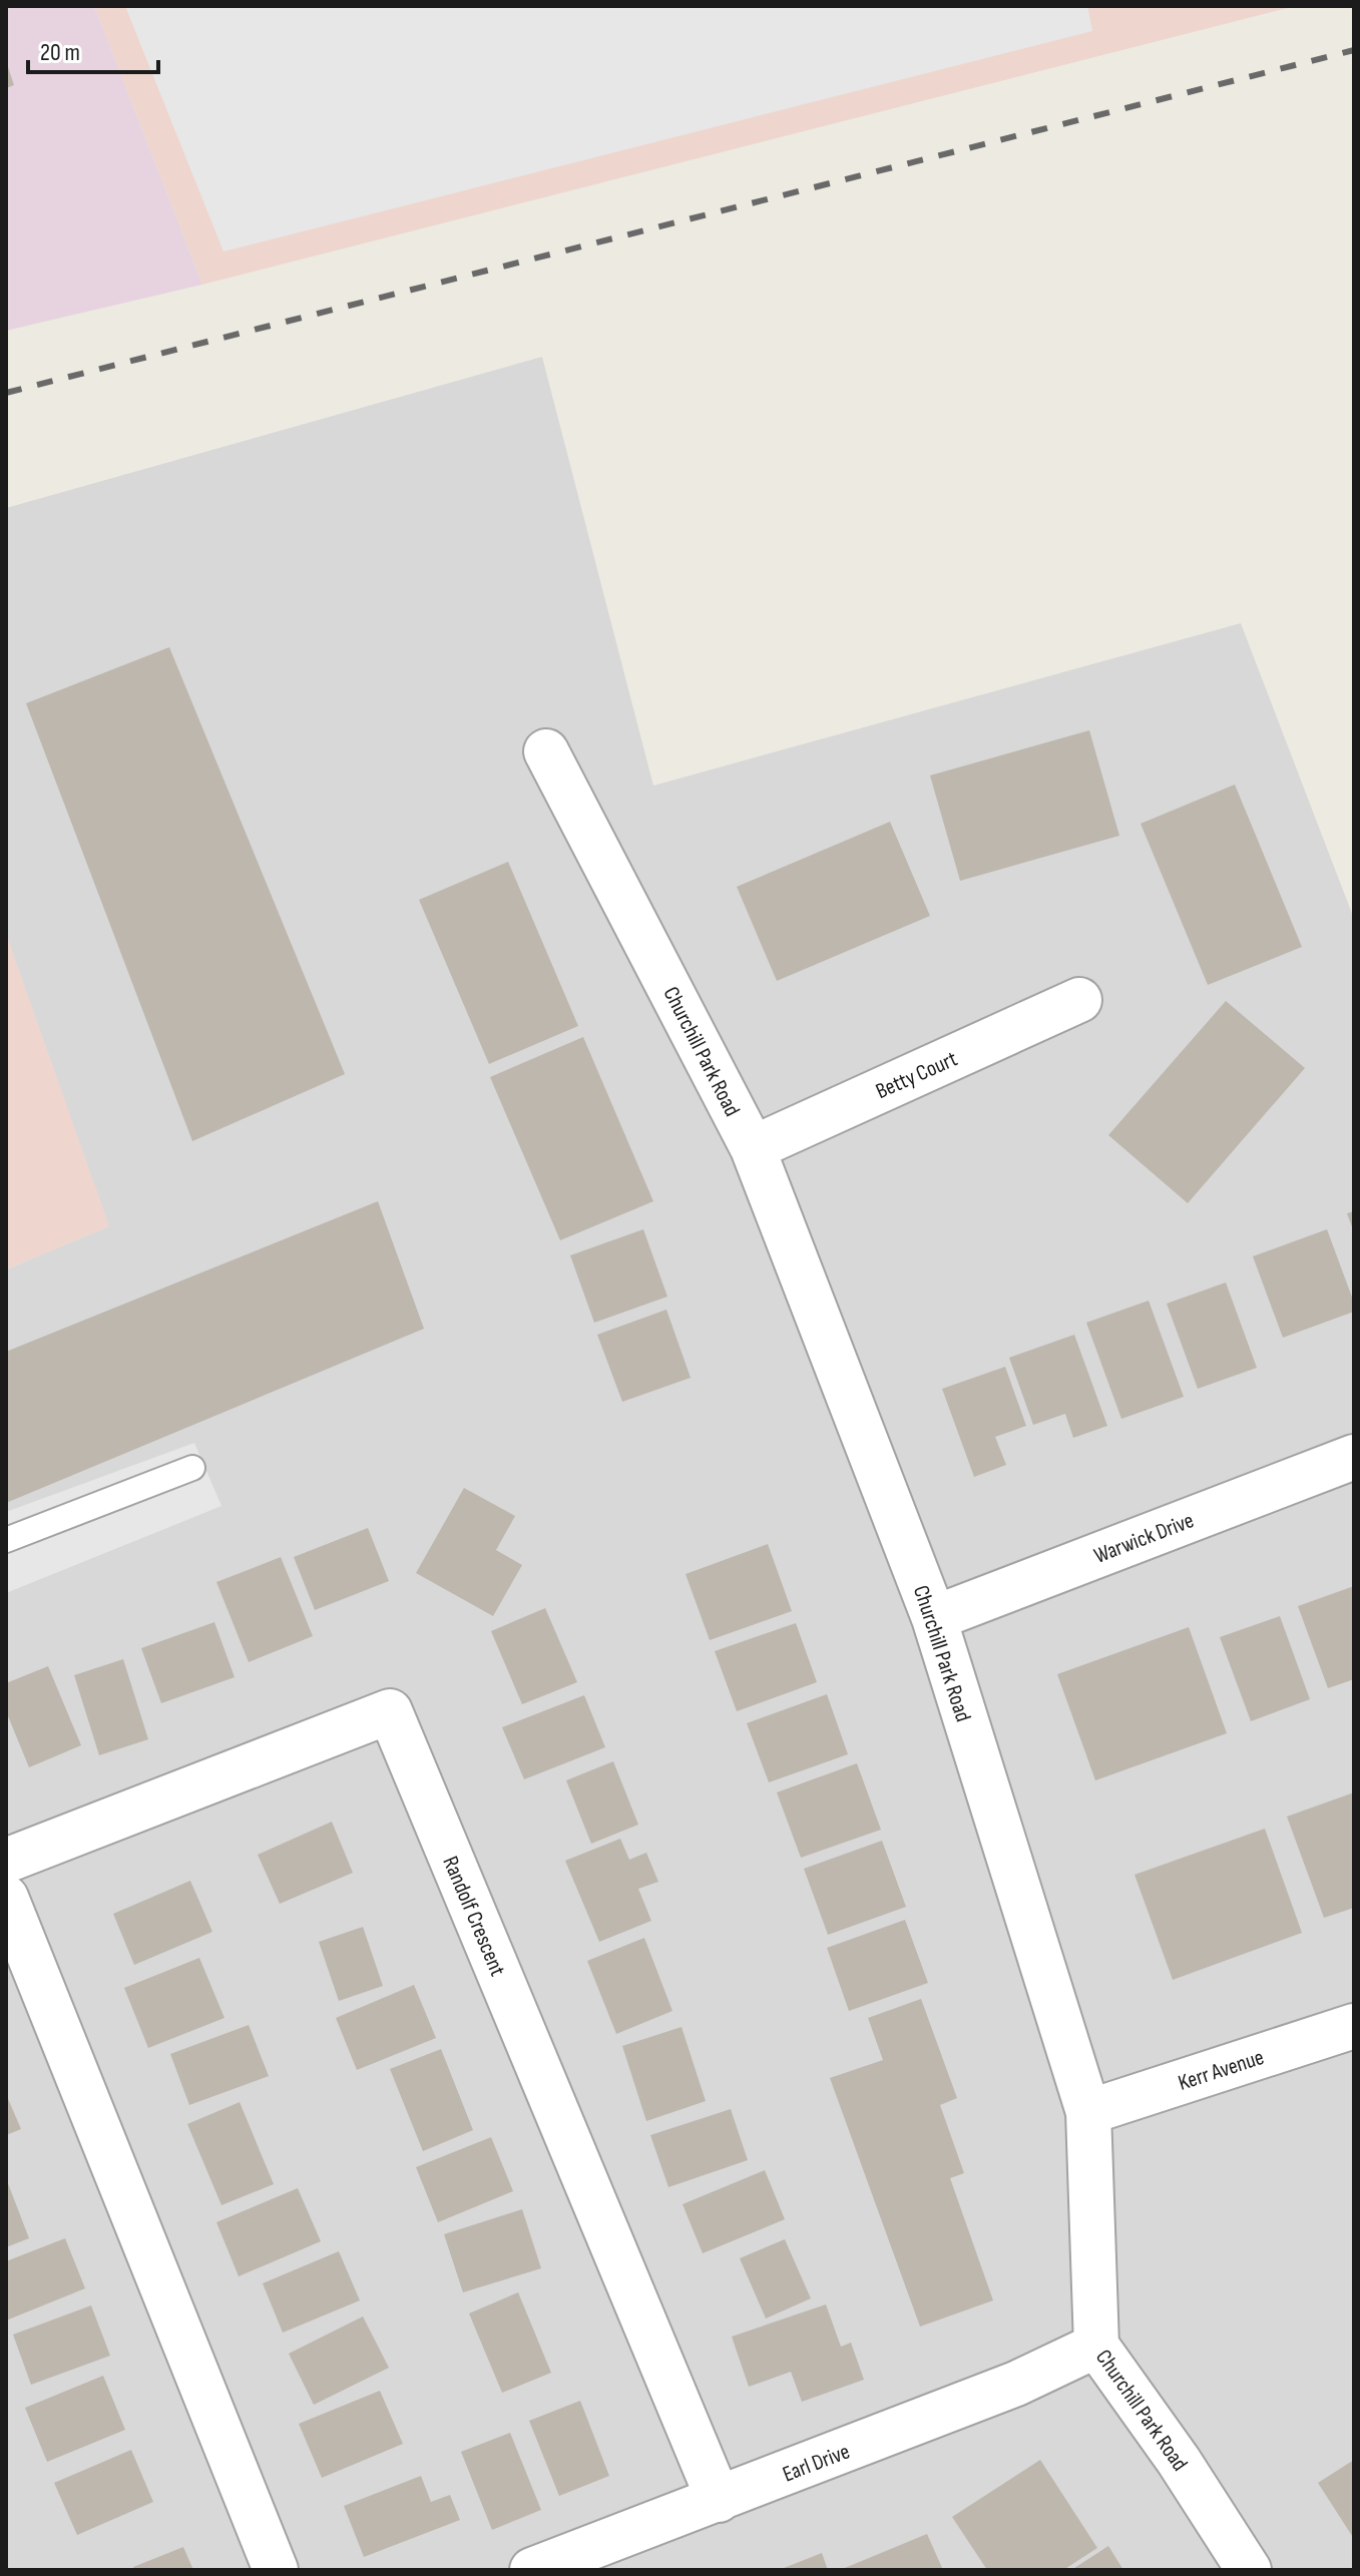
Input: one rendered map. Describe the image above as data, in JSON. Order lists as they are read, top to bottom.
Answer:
{
  "streets": {
    "street": [
      "Churchill Park Road",
      "Betty Court",
      "Warwick Drive",
      "Randolf Crescent",
      "Kerr Avenue",
      "Earl Drive"
    ]
  },
  "crossings": [
    ["Churchill Park Road", "Betty Court"],
    ["Churchill Park Road", "Warwick Drive"],
    ["Churchill Park Road", "Kerr Avenue"],
    ["Churchill Park Road", "Earl Drive"],
    ["Randolf Crescent", "Earl Drive"]
  ],
  "scale_bar": "20 m"
}
